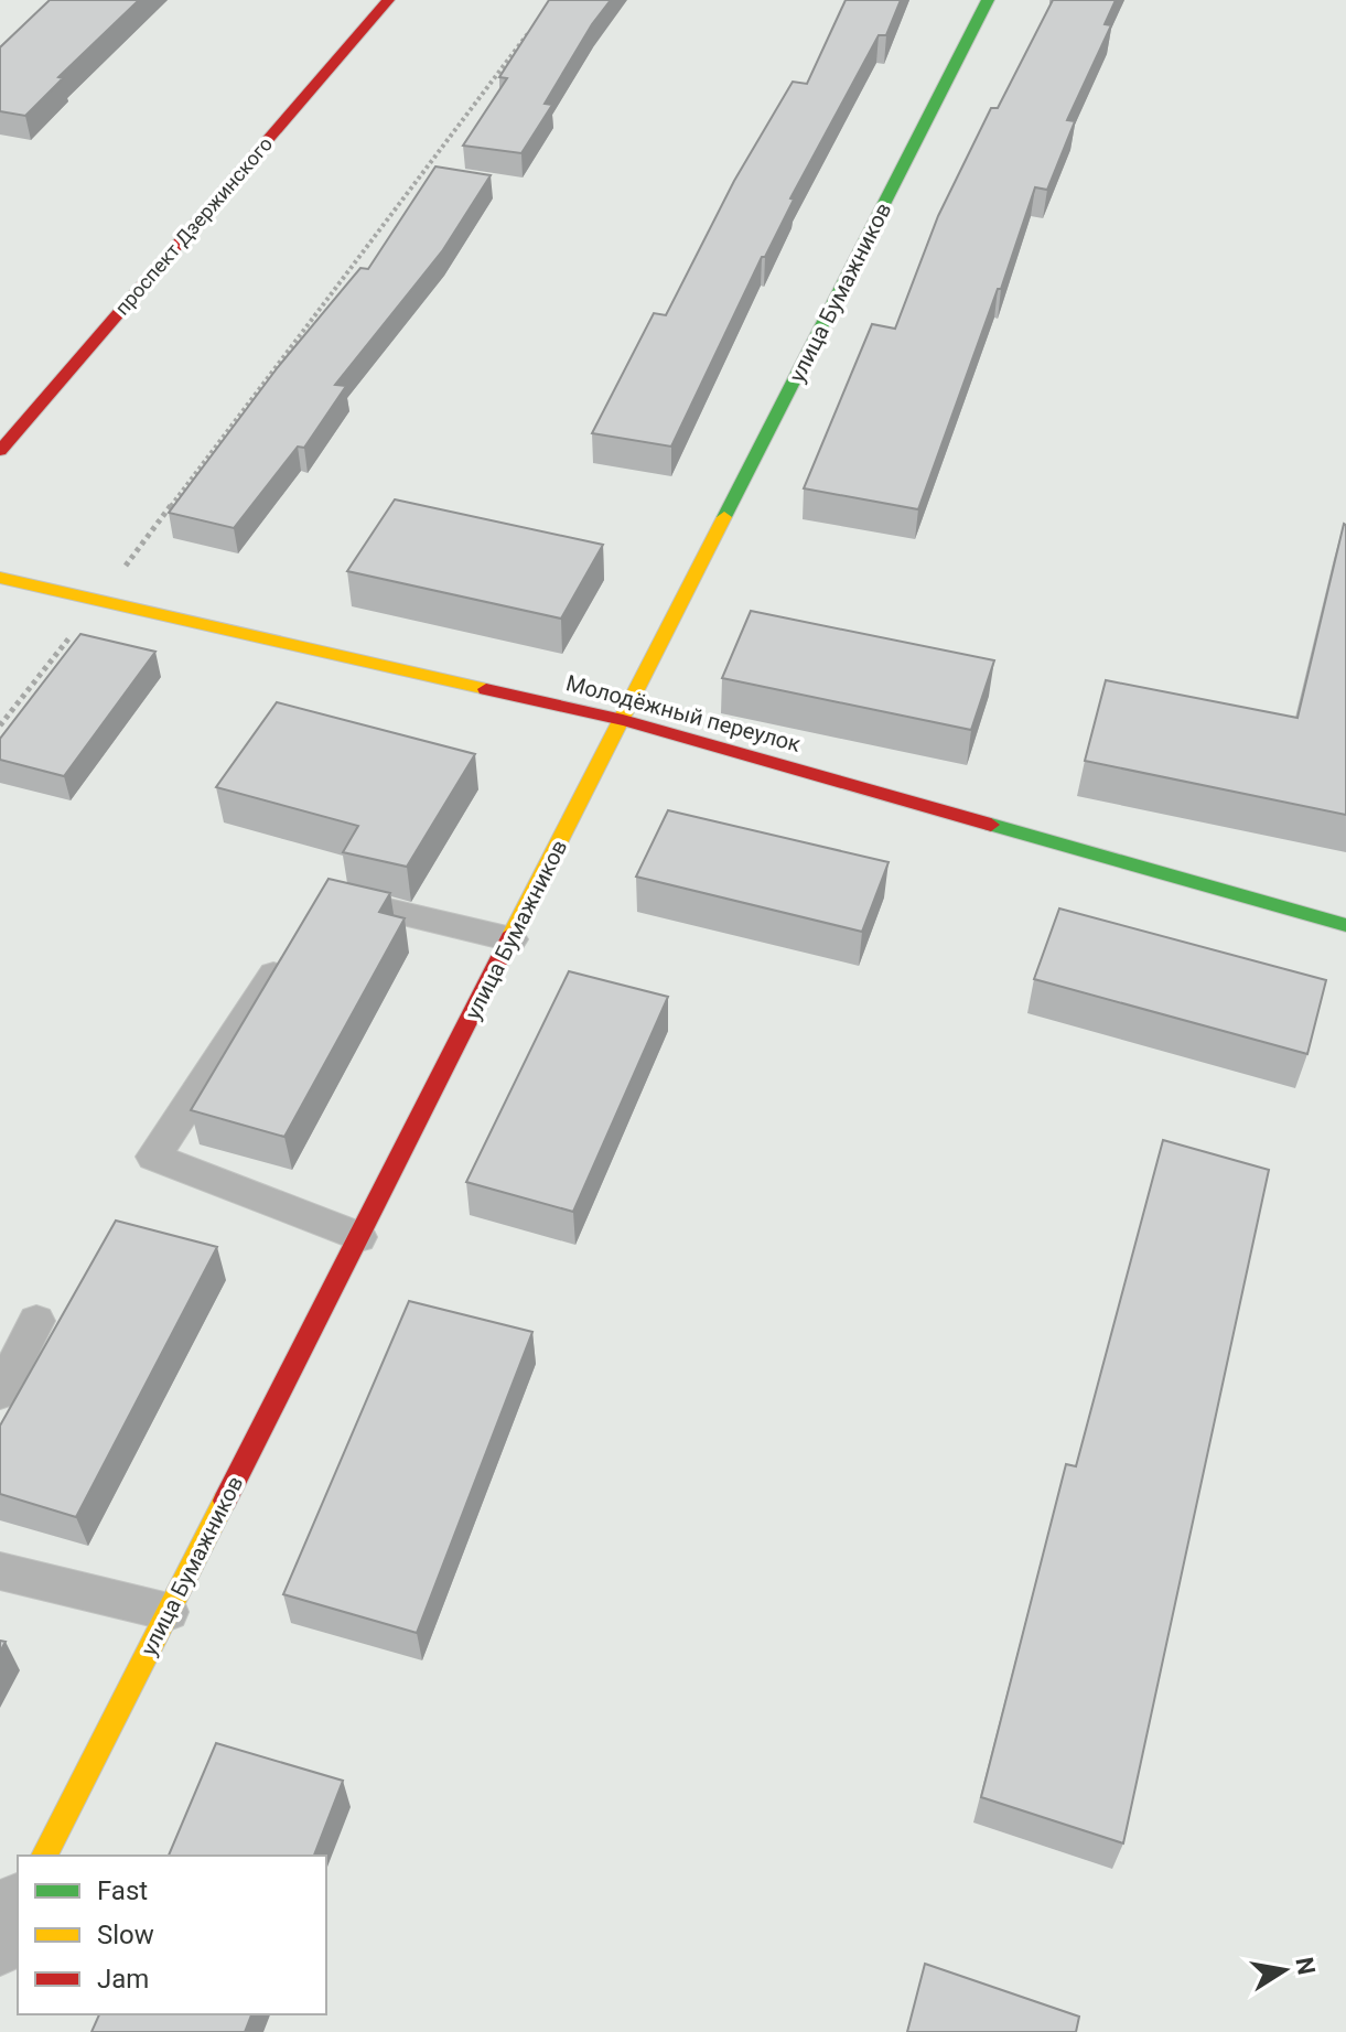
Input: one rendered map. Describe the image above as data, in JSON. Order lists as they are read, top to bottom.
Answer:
{
  "streets": {
    "street": ["проспект Дзержинского", "улица Бумажников", "Молодёжный переулок"]
  },
  "crossings": [
    ["улица Бумажников", "Молодёжный переулок"]
  ],
  "legend": ["Fast", "Slow", "Jam"],
  "north": "right"
}
